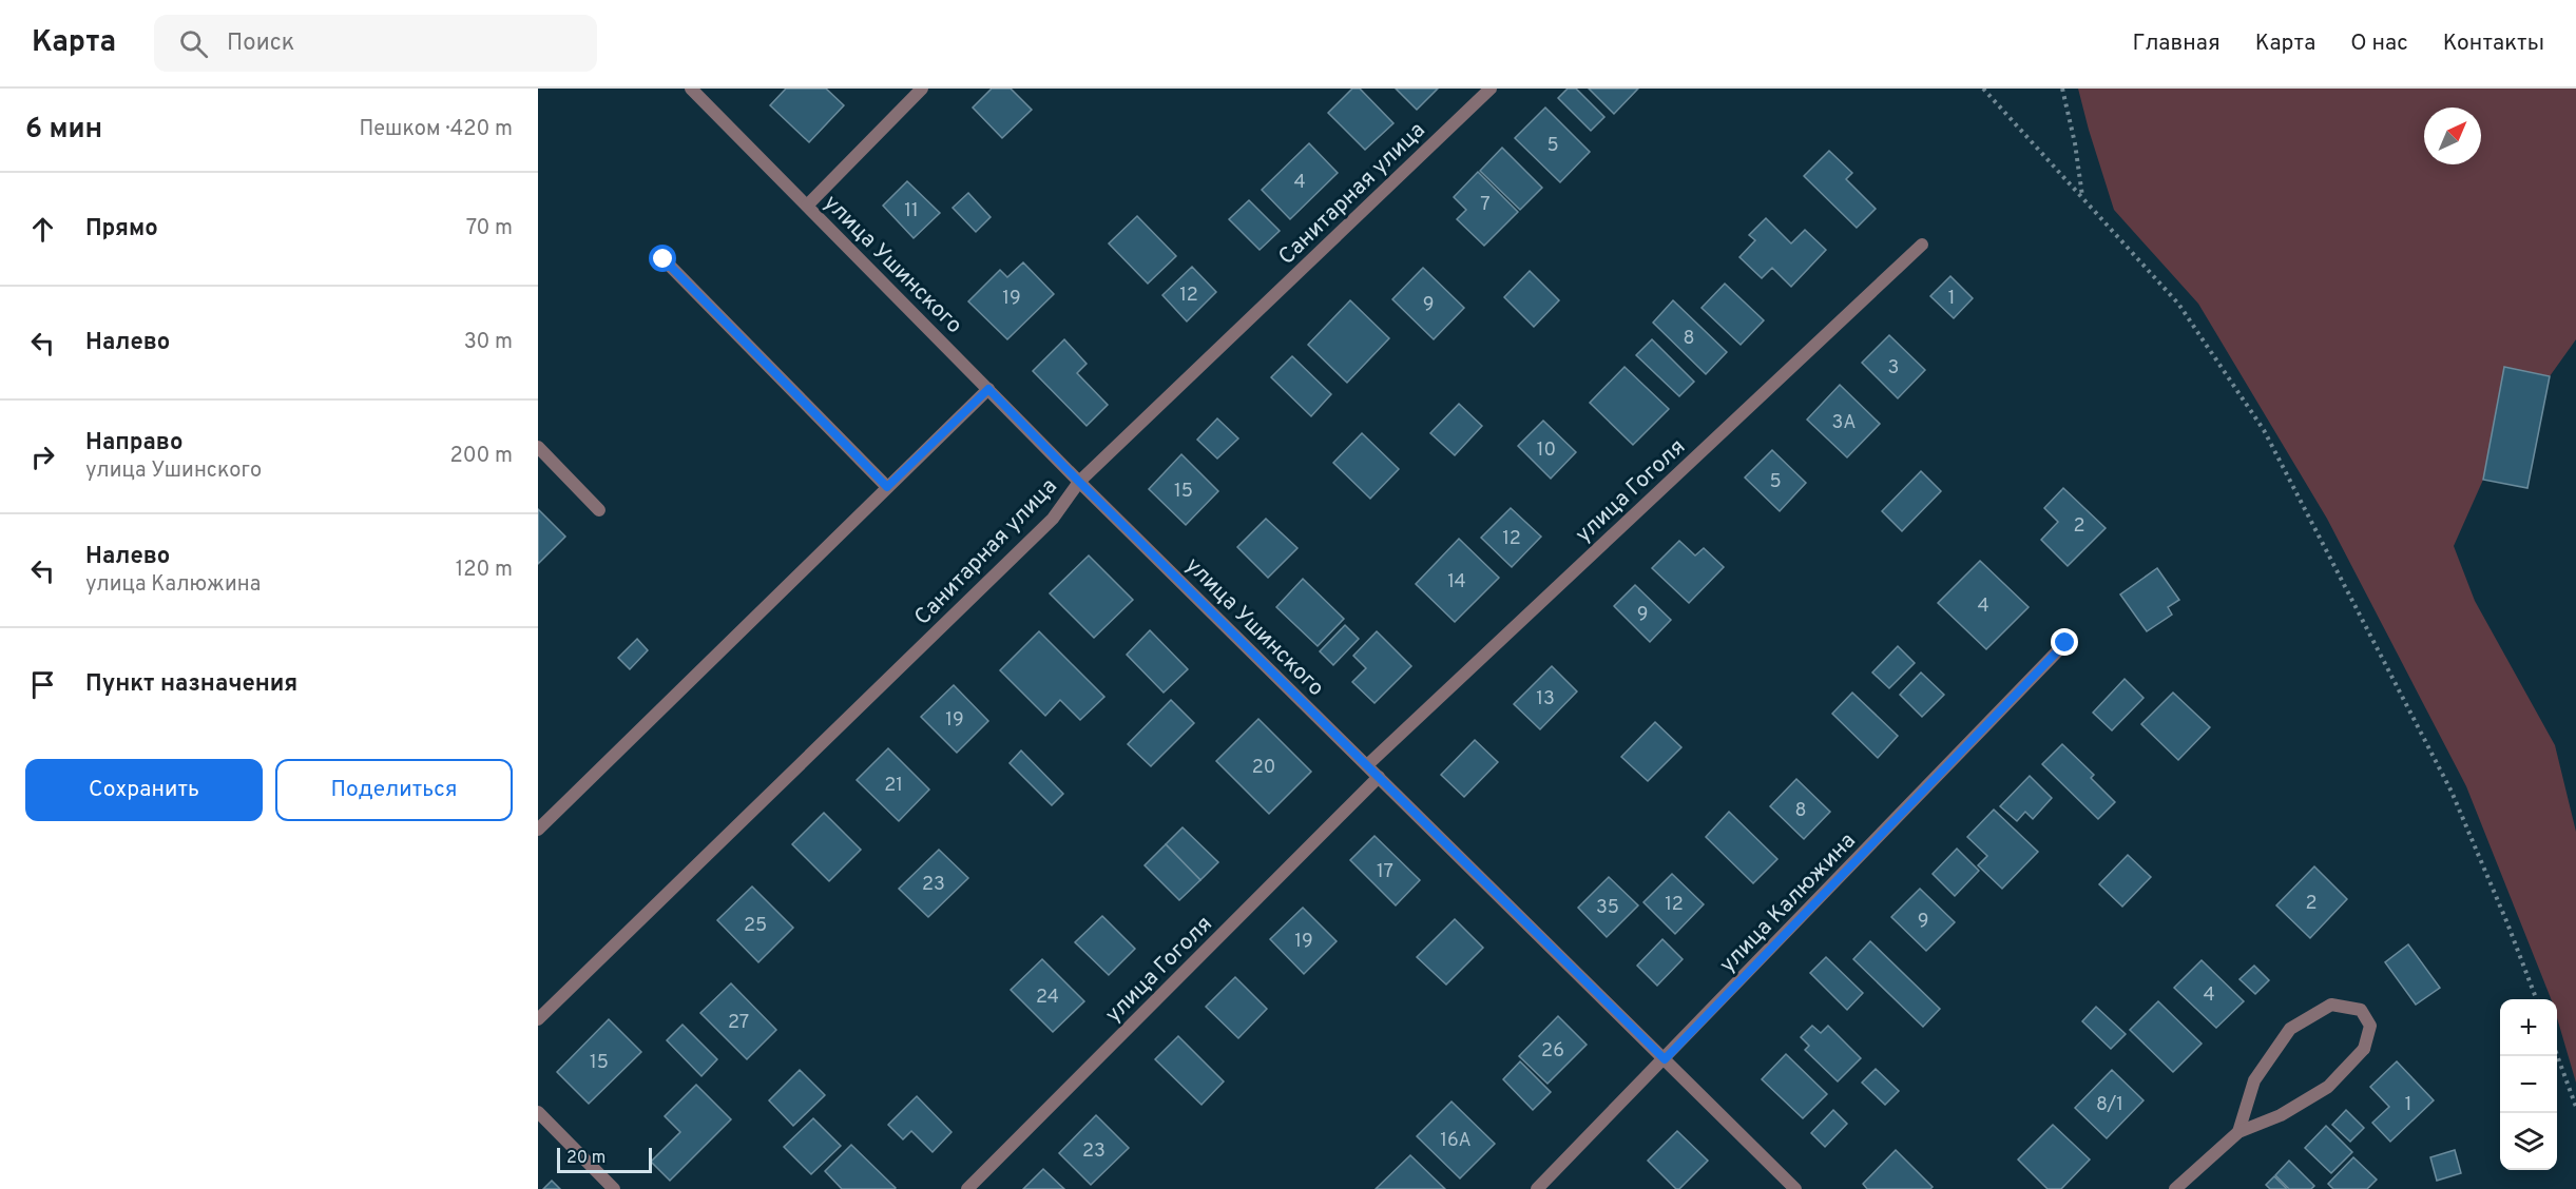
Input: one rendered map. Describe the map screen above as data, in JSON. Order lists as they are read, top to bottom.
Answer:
{
  "streets": {
    "street": [
      "Санитарная улица",
      "улица Ушинского",
      "улица Гоголя",
      "улица Калюжина"
    ]
  },
  "crossings": [
    ["Санитарная улица", "улица Ушинского"],
    ["улица Ушинского", "улица Гоголя"],
    ["улица Ушинского", "улица Калюжина"]
  ],
  "house_numbers": [
    "5",
    "4",
    "7",
    "11",
    "12",
    "19",
    "1",
    "9",
    "8",
    "3",
    "3А",
    "10",
    "5",
    "15",
    "2",
    "12",
    "14",
    "4",
    "9",
    "13",
    "19",
    "20",
    "21",
    "8",
    "17",
    "23",
    "2",
    "12",
    "35",
    "9",
    "25",
    "19",
    "4",
    "24",
    "27",
    "26",
    "15",
    "8/1",
    "1",
    "16А",
    "23"
  ],
  "scale_bar": "20 m",
  "north": "top right",
  "page": {
    "header": "Карта",
    "search": "Поиск",
    "nav": [
      "Главная",
      "Карта",
      "О нас",
      "Контакты"
    ],
    "heading": ["6 мин", "Пешком · 420 m"],
    "list": [
      ["Прямо", "70 m"],
      ["Налево", "30 m"],
      ["Направо", "улица Ушинского", "200 m"],
      ["Налево", "улица Калюжина", "120 m"],
      "Пункт назначения"
    ],
    "buttons": ["Сохранить", "Поделиться"],
    "map_buttons": ["+", "−"],
    "scale": "20 m"
  }
}
